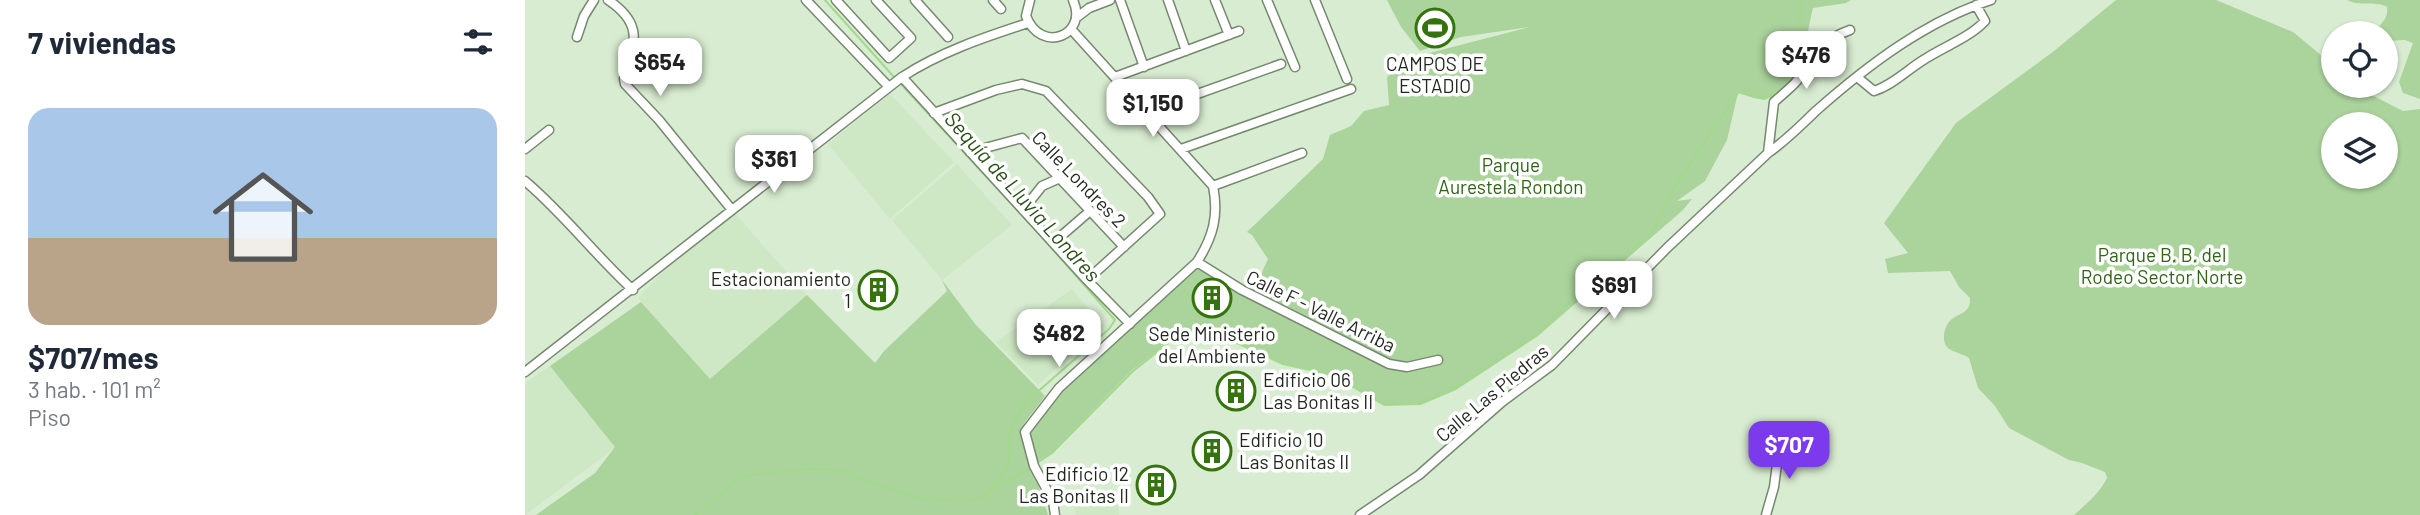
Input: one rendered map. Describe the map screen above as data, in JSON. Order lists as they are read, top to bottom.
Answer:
{
  "streets": {
    "street": ["Calle Londres 2", "Calle F - Valle Arriba", "Calle Las Piedras"]
  },
  "water": ["Sequía de Lluvia Londres"],
  "parks": ["Parque Aurestela Rondon", "Parque B. B. del Rodeo Sector Norte"],
  "places": {
    "sports": ["CAMPOS DE ESTADIO"],
    "building": [
      "Estacionamiento 1",
      "Sede Ministerio del Ambiente",
      "Edificio 06 Las Bonitas II",
      "Edificio 10 Las Bonitas II",
      "Edificio 12 Las Bonitas II"
    ]
  },
  "page": {
    "heading": "7 viviendas",
    "price": [
      "$476",
      "$654",
      "$1,150",
      "$361",
      "$691",
      "$482",
      "$707"
    ],
    "list": [
      {
        "name": "$707/mes",
        "note": "3 hab. · 101 m² · Piso"
      }
    ]
  }
}
